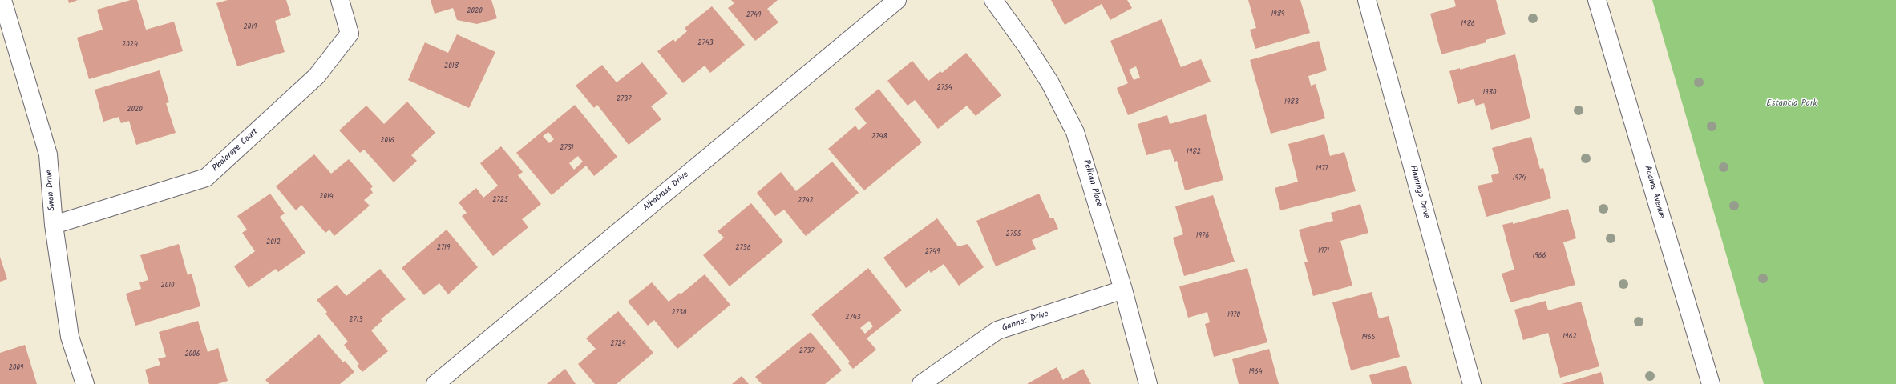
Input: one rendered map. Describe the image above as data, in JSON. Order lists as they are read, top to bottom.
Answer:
{
  "streets": {
    "street": [
      "Phalarope Court",
      "Pelican Place",
      "Swan Drive",
      "Albatross Drive",
      "Flamingo Drive",
      "Adams Avenue",
      "Gannet Drive"
    ]
  },
  "crossings": [
    ["Phalarope Court", "Swan Drive"],
    ["Pelican Place", "Gannet Drive"]
  ],
  "parks": ["Estancia Park"],
  "house_numbers": [
    "2020",
    "1989",
    "2749",
    "1986",
    "2019",
    "2743",
    "2024",
    "2018",
    "2754",
    "1980",
    "2737",
    "1983",
    "2020",
    "2748",
    "2016",
    "2731",
    "1982",
    "1977",
    "1974",
    "2014",
    "2725",
    "2742",
    "2755",
    "1976",
    "2012",
    "2719",
    "2736",
    "1971",
    "2749",
    "1966",
    "2010",
    "2730",
    "1970",
    "2743",
    "2713",
    "1962",
    "1965",
    "2724",
    "2737",
    "2006",
    "2009",
    "1964"
  ]
}
